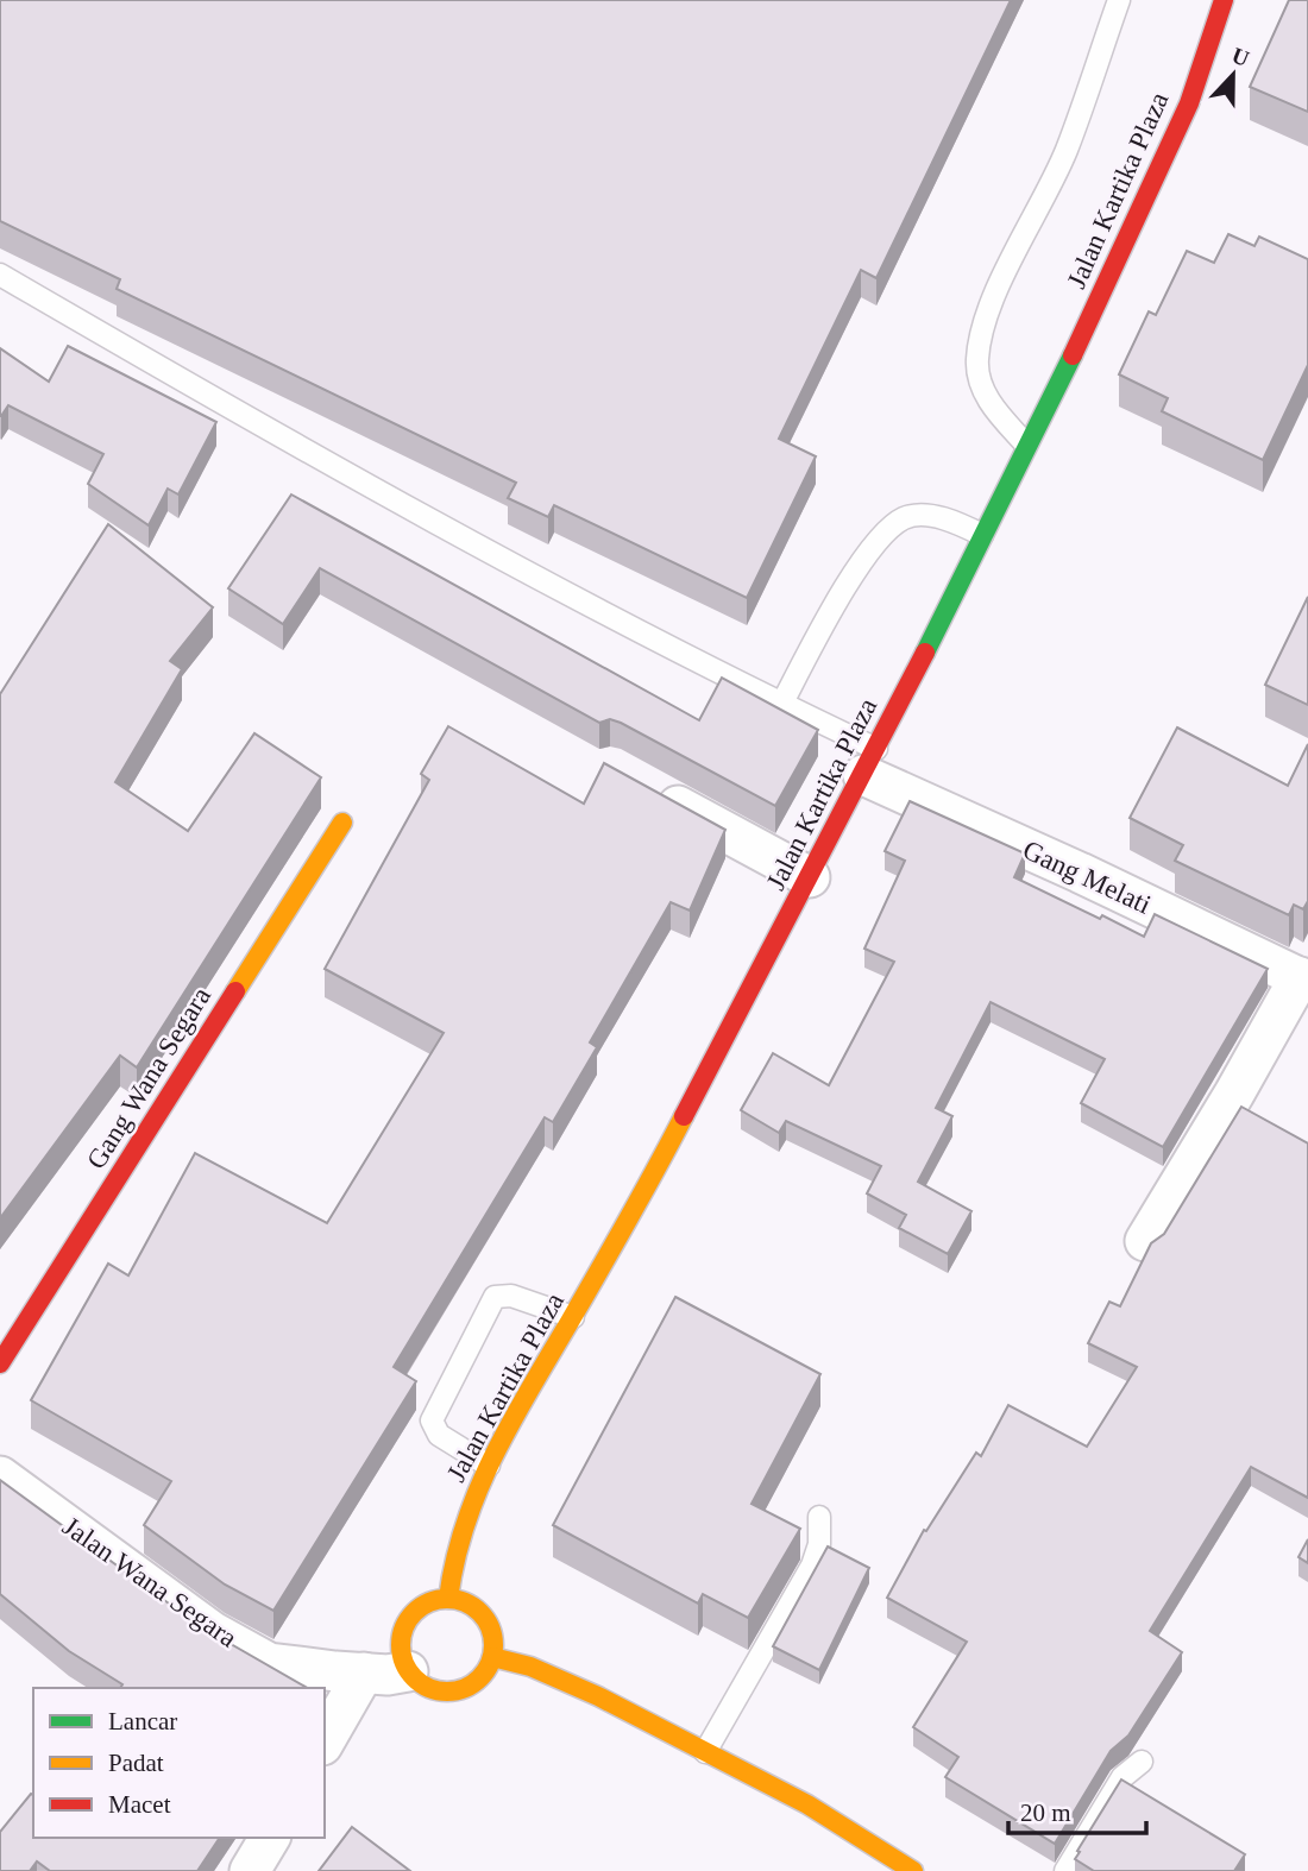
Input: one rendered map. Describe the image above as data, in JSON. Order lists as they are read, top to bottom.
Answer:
{
  "streets": {
    "main road": ["Jalan Kartika Plaza", "Gang Wana Segara"],
    "street": ["Gang Melati", "Jalan Wana Segara"]
  },
  "crossings": [
    ["Jalan Kartika Plaza", "Gang Melati"],
    ["Jalan Kartika Plaza", "Jalan Wana Segara"]
  ],
  "legend": ["Lancar", "Padat", "Macet"],
  "scale_bar": "20 m",
  "north": "top"
}
